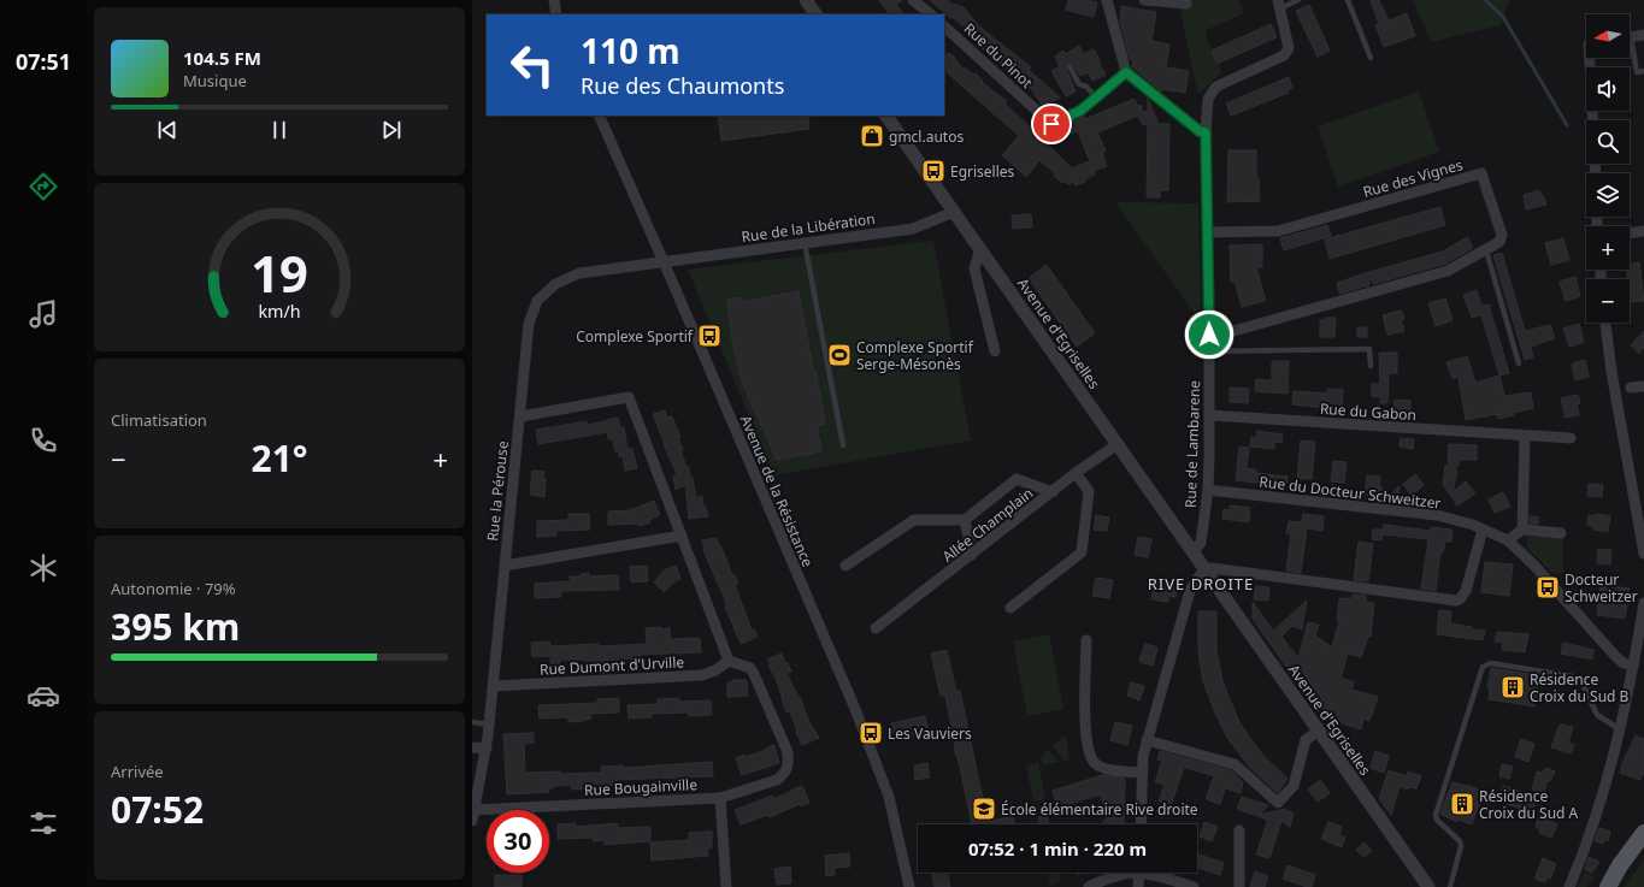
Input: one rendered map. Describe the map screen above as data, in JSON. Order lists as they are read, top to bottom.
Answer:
{
  "streets": {
    "street": [
      "Rue du Pinot",
      "Rue des Vignes",
      "Rue de la Libération",
      "Avenue d'Egriselles",
      "Rue du Gabon",
      "Rue de Lambarene",
      "Rue la Pérouse",
      "Avenue de la Résistance",
      "Rue du Docteur Schweitzer",
      "Allée Champlain",
      "Rue Dumont d'Urville",
      "Rue Bougainville"
    ]
  },
  "crossings": [
    ["Rue des Vignes", "Rue de Lambarene"],
    ["Rue de la Libération", "Avenue d'Egriselles"],
    ["Rue de la Libération", "Rue la Pérouse"],
    ["Rue de la Libération", "Avenue de la Résistance"],
    ["Avenue d'Egriselles", "Rue de Lambarene"],
    ["Avenue d'Egriselles", "Allée Champlain"],
    ["Rue du Gabon", "Rue de Lambarene"],
    ["Rue de Lambarene", "Rue du Docteur Schweitzer"],
    ["Rue la Pérouse", "Avenue de la Résistance"],
    ["Rue la Pérouse", "Rue Dumont d'Urville"],
    ["Rue la Pérouse", "Rue Bougainville"],
    ["Rue Dumont d'Urville", "Rue Bougainville"]
  ],
  "districts": ["RIVE DROITE"],
  "places": {
    "shop": ["gmcl.autos"],
    "bus stop": [
      "Egriselles",
      "Complexe Sportif",
      "Docteur Schweitzer",
      "Les Vauviers"
    ],
    "sports": ["Complexe Sportif Serge-Mésonès"],
    "building": ["Résidence Croix du Sud B", "Résidence Croix du Sud A"],
    "school or university": ["École élémentaire Rive droite"]
  },
  "north": "left",
  "page": {
    "tabs": "07:51",
    "map_buttons": ["+", "−"],
    "turn": ["110 m", "Rue des Chaumonts"],
    "song": ["104.5 FM", "Musique"],
    "tile": [
      "Climatisation",
      ["Autonomie · 79%", "395 km"],
      ["Arrivée", "07:52"]
    ],
    "heat": ["−", "21°", "+"],
    "limit": "30",
    "trip": "07:52 · 1 min · 220 m",
    "gauge": ["19", "km/h"]
  }
}
